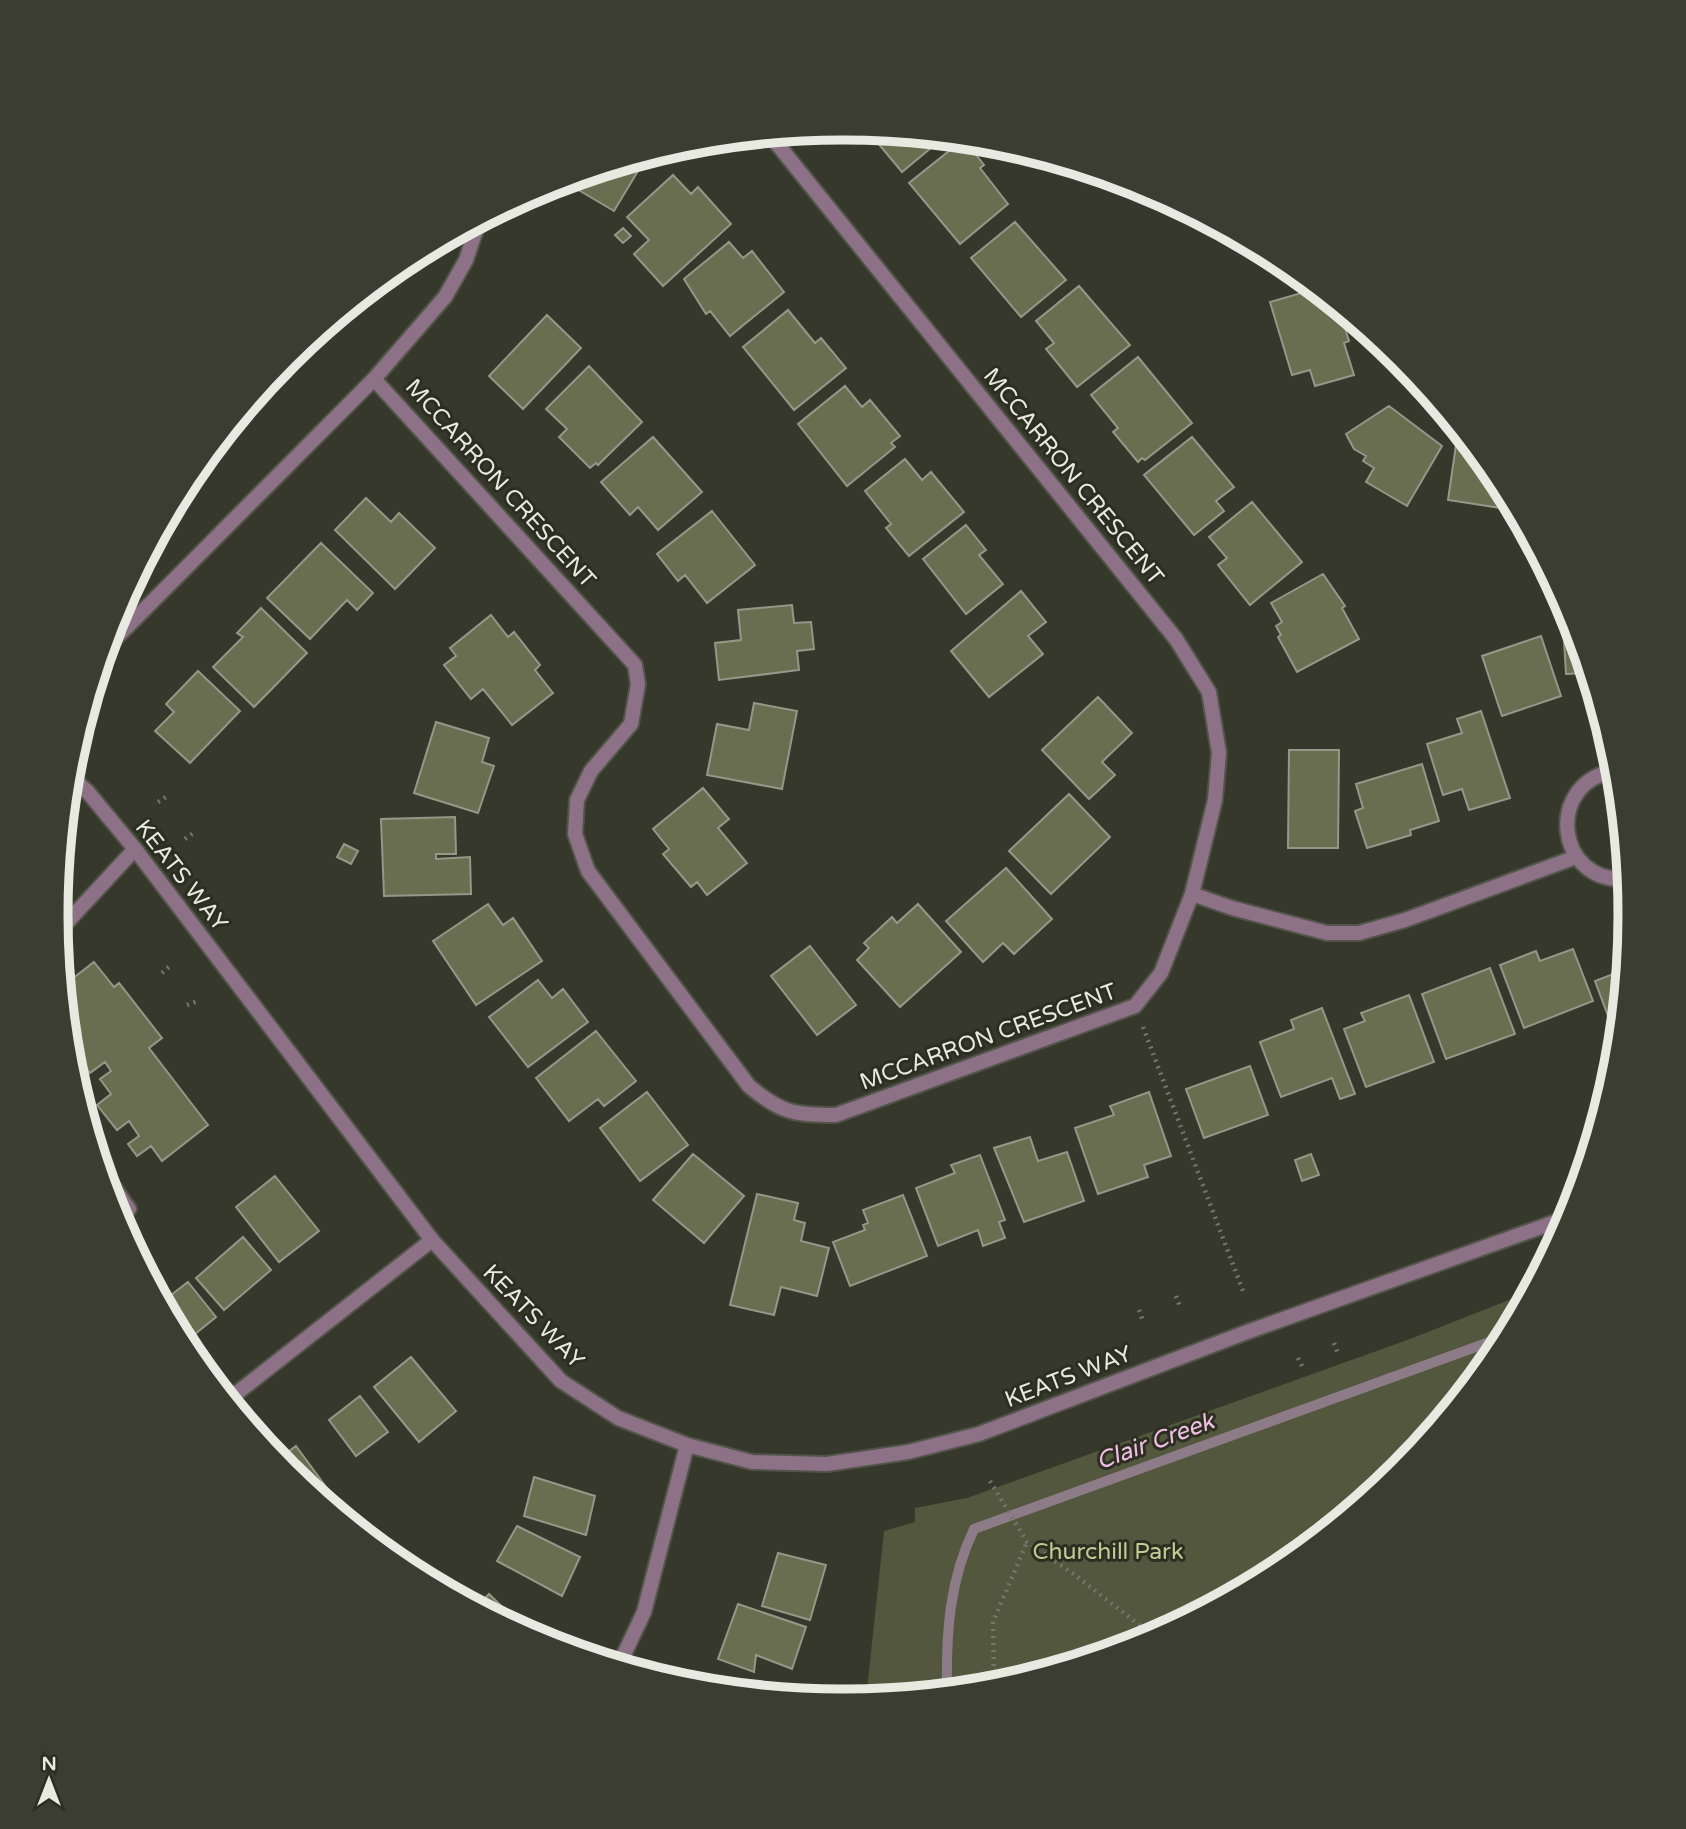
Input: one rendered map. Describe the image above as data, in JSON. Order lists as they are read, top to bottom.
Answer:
{
  "streets": {
    "street": ["MCCARRON CRESCENT", "KEATS WAY"]
  },
  "water": ["Clair Creek"],
  "parks": ["Churchill Park"],
  "north": "top"
}
